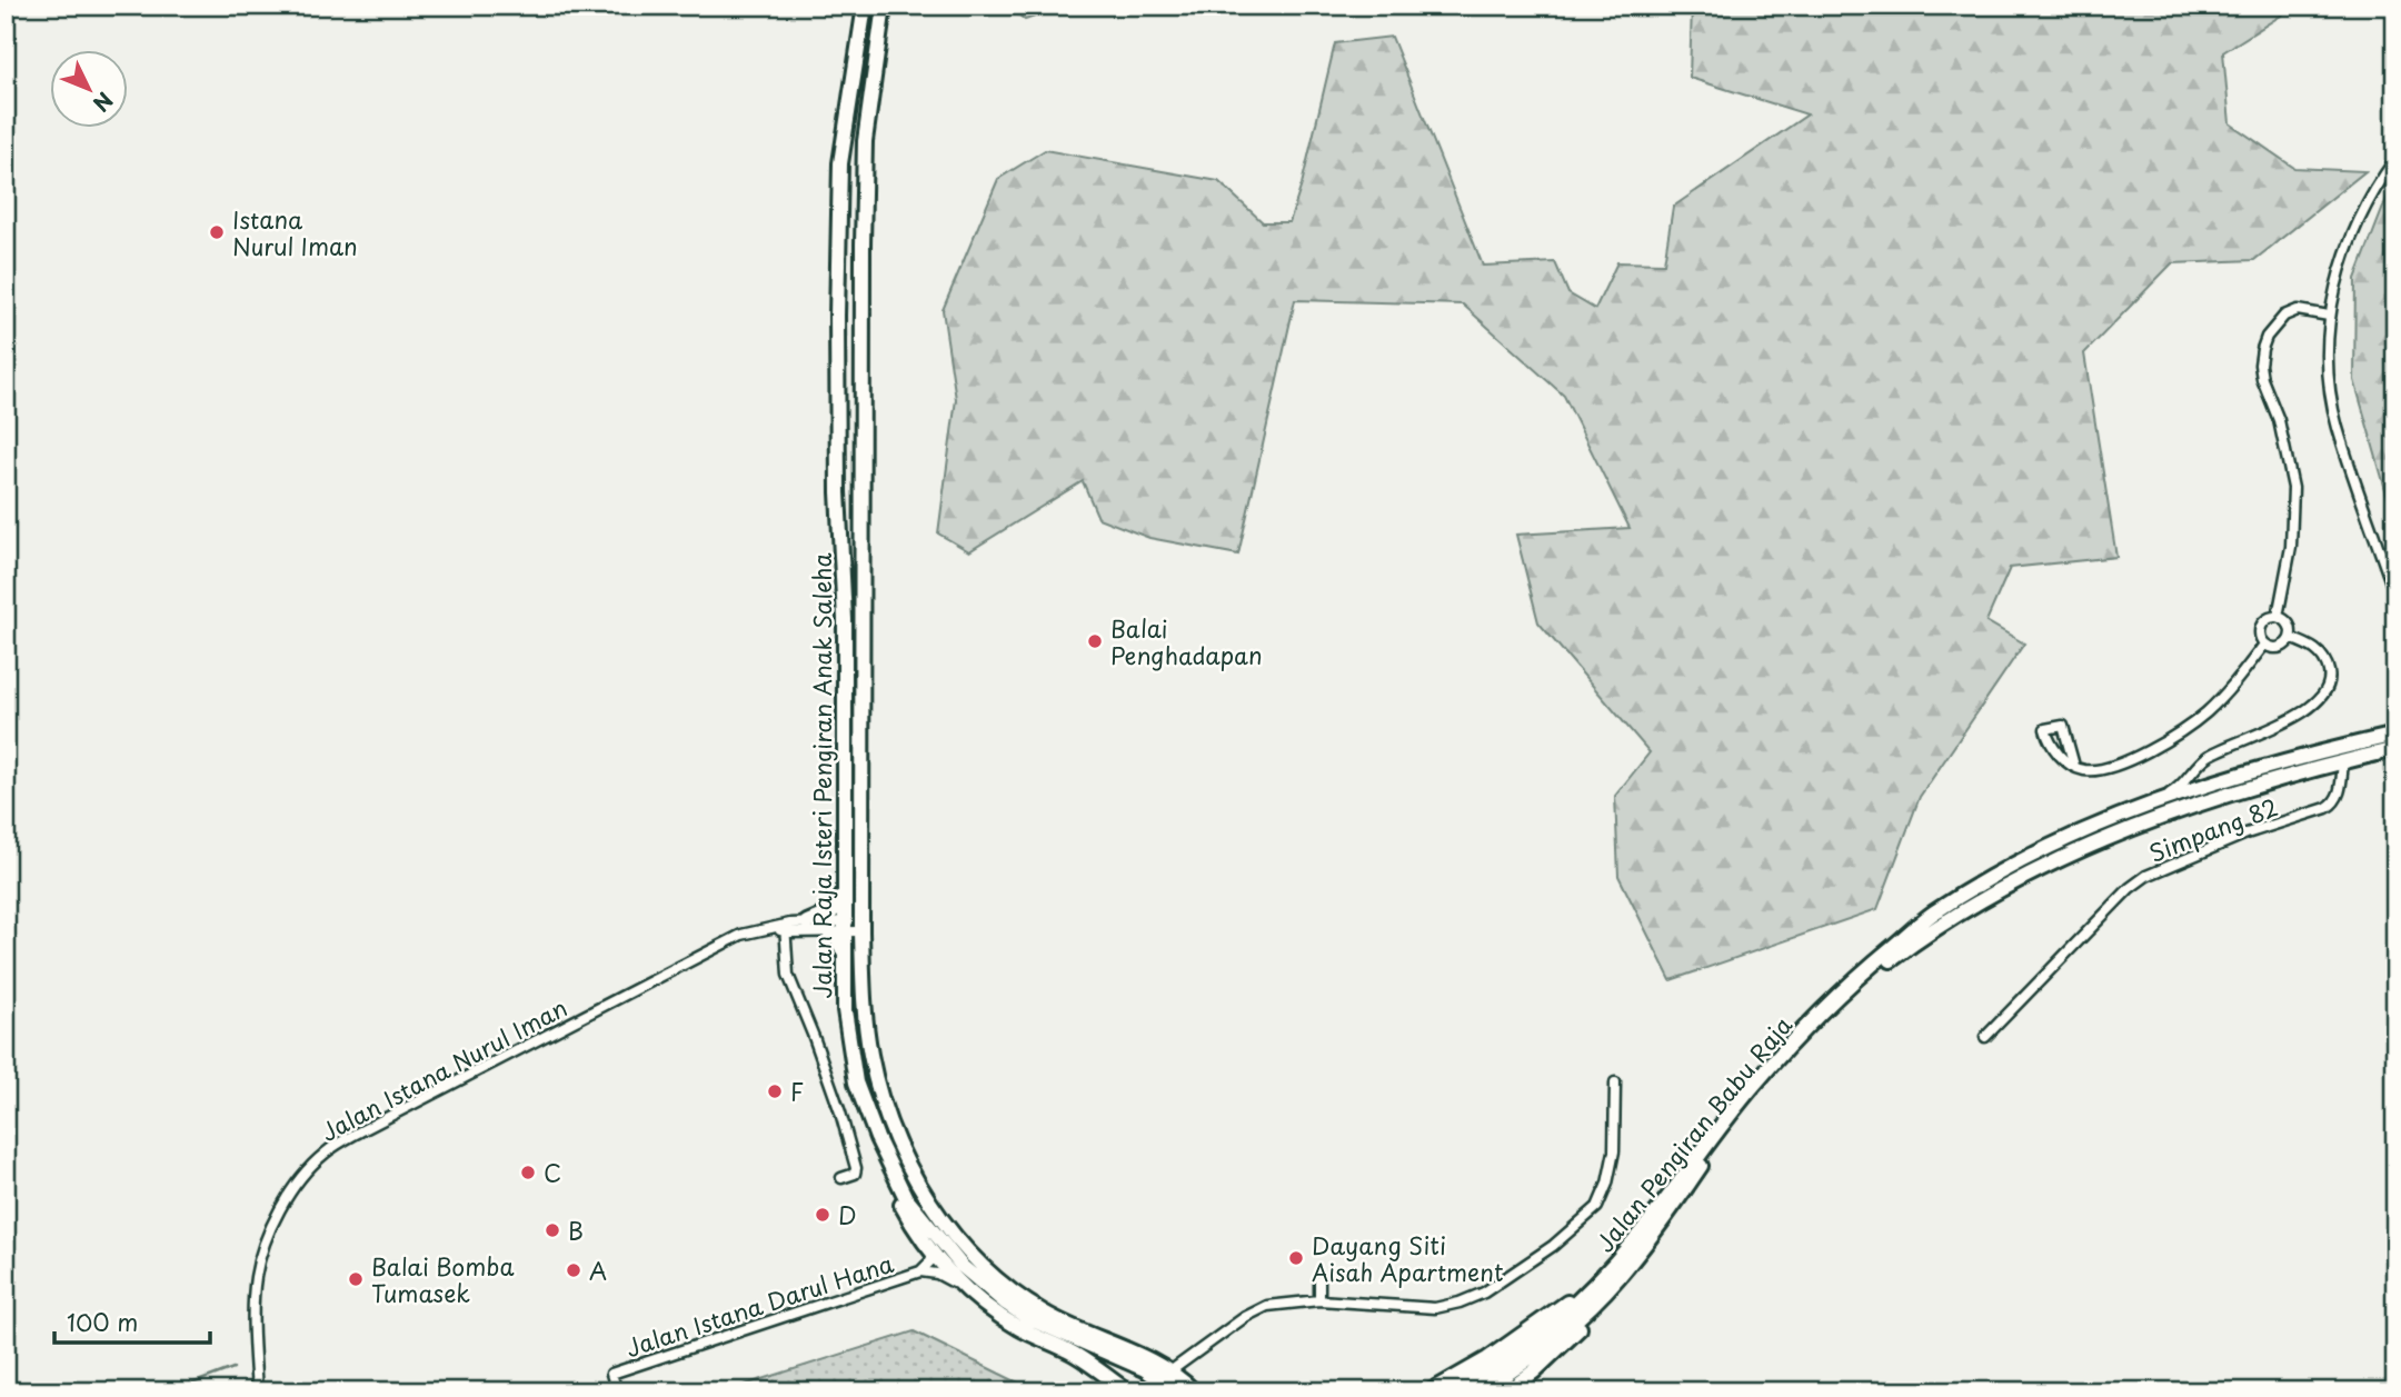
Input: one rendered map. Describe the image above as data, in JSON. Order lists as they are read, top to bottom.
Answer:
{
  "streets": {
    "main road": ["Jalan Raja Isteri Pengiran Anak Saleha", "Jalan Pengiran Babu Raja"],
    "street": ["Simpang 82", "Jalan Istana Nurul Iman", "Jalan Istana Darul Hana"]
  },
  "crossings": [
    ["Jalan Raja Isteri Pengiran Anak Saleha", "Jalan Istana Nurul Iman"],
    ["Simpang 82", "Jalan Pengiran Babu Raja"]
  ],
  "places": [
    "Istana Nurul Iman",
    "Balai Penghadapan",
    "F",
    "C",
    "D",
    "B",
    "Dayang Siti Aisah Apartment",
    "A",
    "Balai Bomba Tumasek"
  ],
  "scale_bar": "100 m",
  "north": "bottom right"
}
